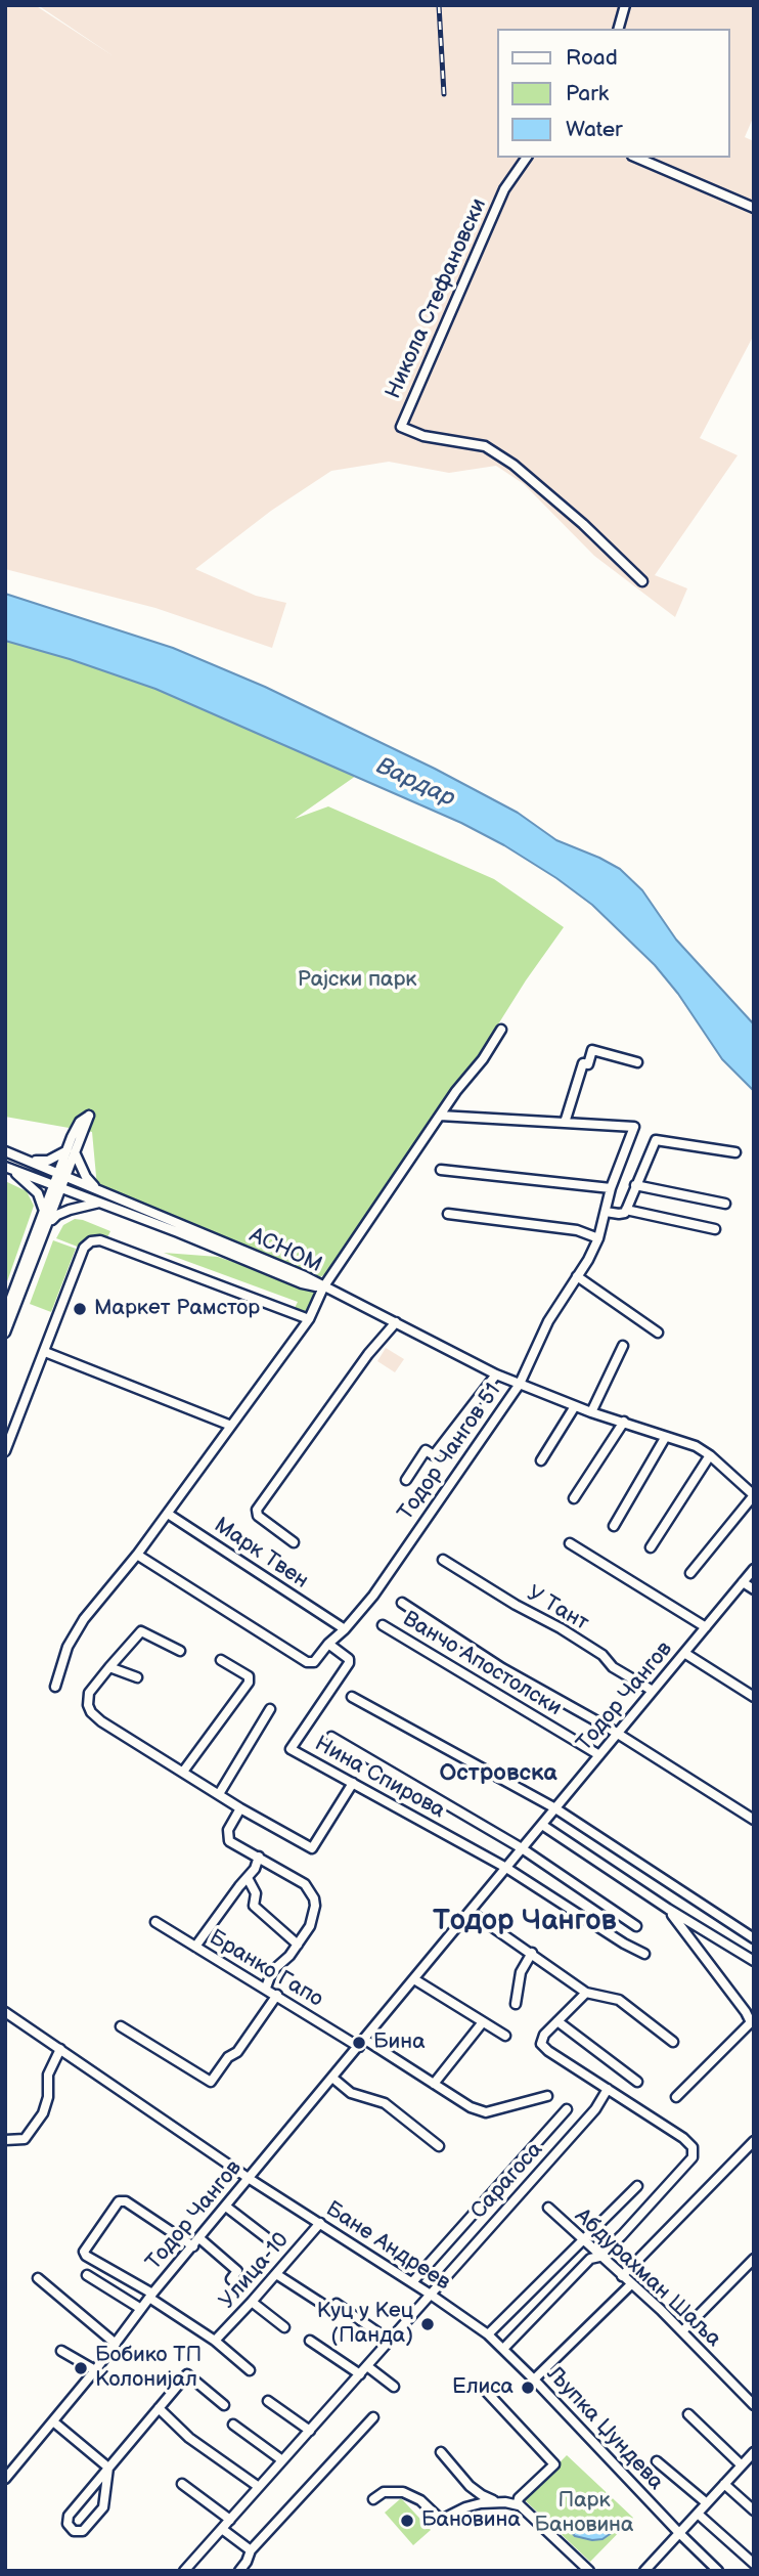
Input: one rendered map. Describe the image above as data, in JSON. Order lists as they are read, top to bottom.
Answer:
{
  "streets": {
    "street": [
      "Никола Стефановски",
      "АСНОМ",
      "Тодор Чангов 51",
      "Марк Твен",
      "У Тант",
      "Ванчо Апостолски",
      "Тодор Чангов",
      "Нина Спирова",
      "Бранко Гапо",
      "Сарагоса",
      "Бане Андреев",
      "Улица-10",
      "Абдурахман Шаља",
      "Љупка Џундева"
    ]
  },
  "crossings": [
    ["Тодор Чангов 51", "Марк Твен"],
    ["Тодор Чангов 51", "Нина Спирова"],
    ["У Тант", "Тодор Чангов"],
    ["Ванчо Апостолски", "Тодор Чангов"],
    ["Тодор Чангов", "Нина Спирова"],
    ["Тодор Чангов", "Бранко Гапо"],
    ["Тодор Чангов", "Бане Андреев"],
    ["Сарагоса", "Бане Андреев"],
    ["Бане Андреев", "Улица-10"],
    ["Бане Андреев", "Љупка Џундева"]
  ],
  "districts": ["Островска", "Тодор Чангов"],
  "water": ["Вардар"],
  "parks": ["Рајски парк", "Парк Бановина"],
  "places": [
    "Маркет Рамстор",
    "Бина",
    "Куц у Кец (Панда)",
    "Бобико ТП Колонијал",
    "Елиса",
    "Бановина"
  ],
  "legend": ["Road", "Park", "Water"]
}
